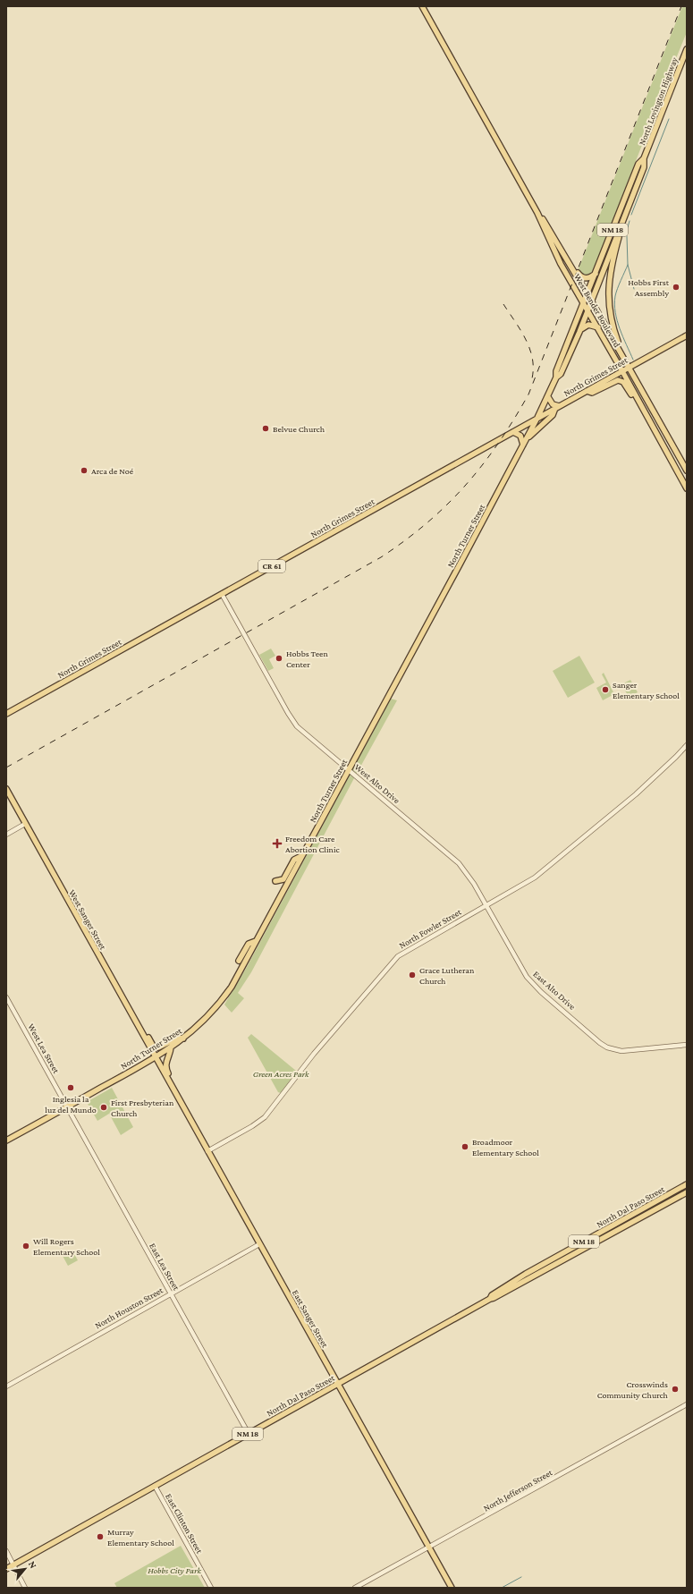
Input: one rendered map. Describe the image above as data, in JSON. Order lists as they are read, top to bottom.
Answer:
{
  "streets": {
    "main road": [
      "North Lovington Highway",
      "NM 18",
      "West Bender Boulevard",
      "North Grimes Street",
      "North Turner Street",
      "CR 61",
      "West Sanger Street",
      "North Dal Paso Street",
      "East Sanger Street"
    ],
    "street": [
      "West Alto Drive",
      "North Fowler Street",
      "East Alto Drive",
      "West Lea Street",
      "East Lea Street",
      "North Houston Street",
      "North Jefferson Street",
      "East Clinton Street"
    ]
  },
  "crossings": [
    ["North Lovington Highway", "West Bender Boulevard"],
    ["North Lovington Highway", "North Turner Street"],
    ["West Bender Boulevard", "North Grimes Street"],
    ["West Bender Boulevard", "North Turner Street"],
    ["North Grimes Street", "North Turner Street"],
    ["North Grimes Street", "West Alto Drive"],
    ["North Turner Street", "West Alto Drive"],
    ["North Turner Street", "West Sanger Street"],
    ["North Turner Street", "West Lea Street"],
    ["North Turner Street", "East Lea Street"],
    ["North Turner Street", "East Sanger Street"],
    ["West Alto Drive", "North Fowler Street"],
    ["West Alto Drive", "East Alto Drive"],
    ["West Sanger Street", "East Sanger Street"],
    ["North Fowler Street", "East Alto Drive"],
    ["North Fowler Street", "East Sanger Street"],
    ["West Lea Street", "East Lea Street"],
    ["North Dal Paso Street", "East Lea Street"],
    ["North Dal Paso Street", "East Sanger Street"],
    ["North Dal Paso Street", "East Clinton Street"],
    ["East Lea Street", "North Houston Street"],
    ["North Houston Street", "East Sanger Street"],
    ["East Sanger Street", "North Jefferson Street"]
  ],
  "parks": ["Green Acres Park", "Hobbs City Park"],
  "places": {
    "other": [
      "Hobbs First Assembly",
      "Belvue Church",
      "Arca de Noé",
      "Hobbs Teen Center",
      "Sanger Elementary School",
      "Grace Lutheran Church",
      "Inglesia la luz del Mundo",
      "First Presbyterian Church",
      "Broadmoor Elementary School",
      "Will Rogers Elementary School",
      "Crosswinds Community Church",
      "Murray Elementary School"
    ],
    "health": ["Freedom Care Abortion Clinic"]
  },
  "north": "top right"
}
